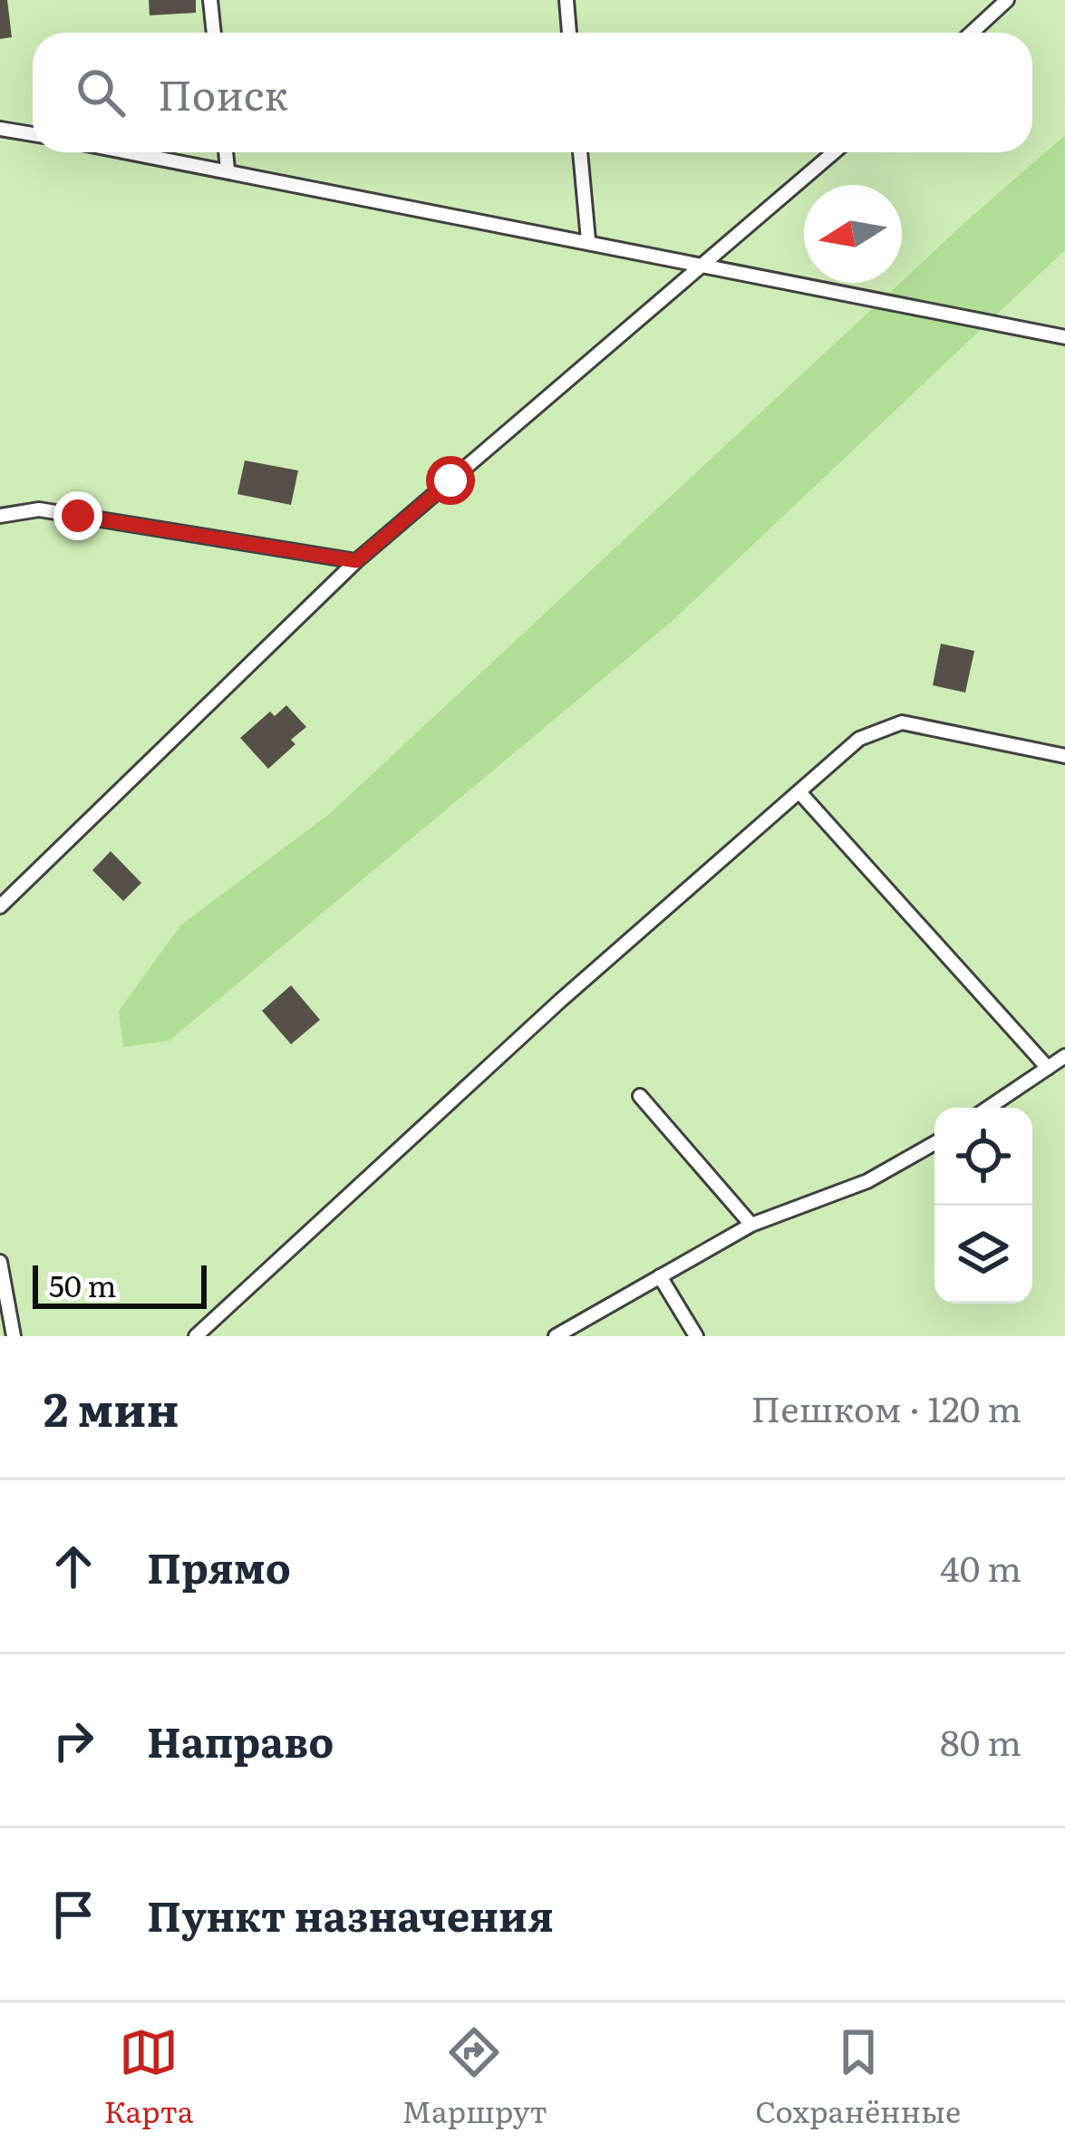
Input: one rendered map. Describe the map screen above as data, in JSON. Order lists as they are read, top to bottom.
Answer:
{
  "scale_bar": "50 m",
  "north": "left",
  "page": {
    "search": "Поиск",
    "scale": "50 m",
    "heading": ["2 мин", "Пешком · 120 m"],
    "list": [
      ["Прямо", "40 m"],
      ["Направо", "80 m"],
      "Пункт назначения"
    ],
    "nav": ["Карта", "Маршрут", "Сохранённые"]
  }
}
